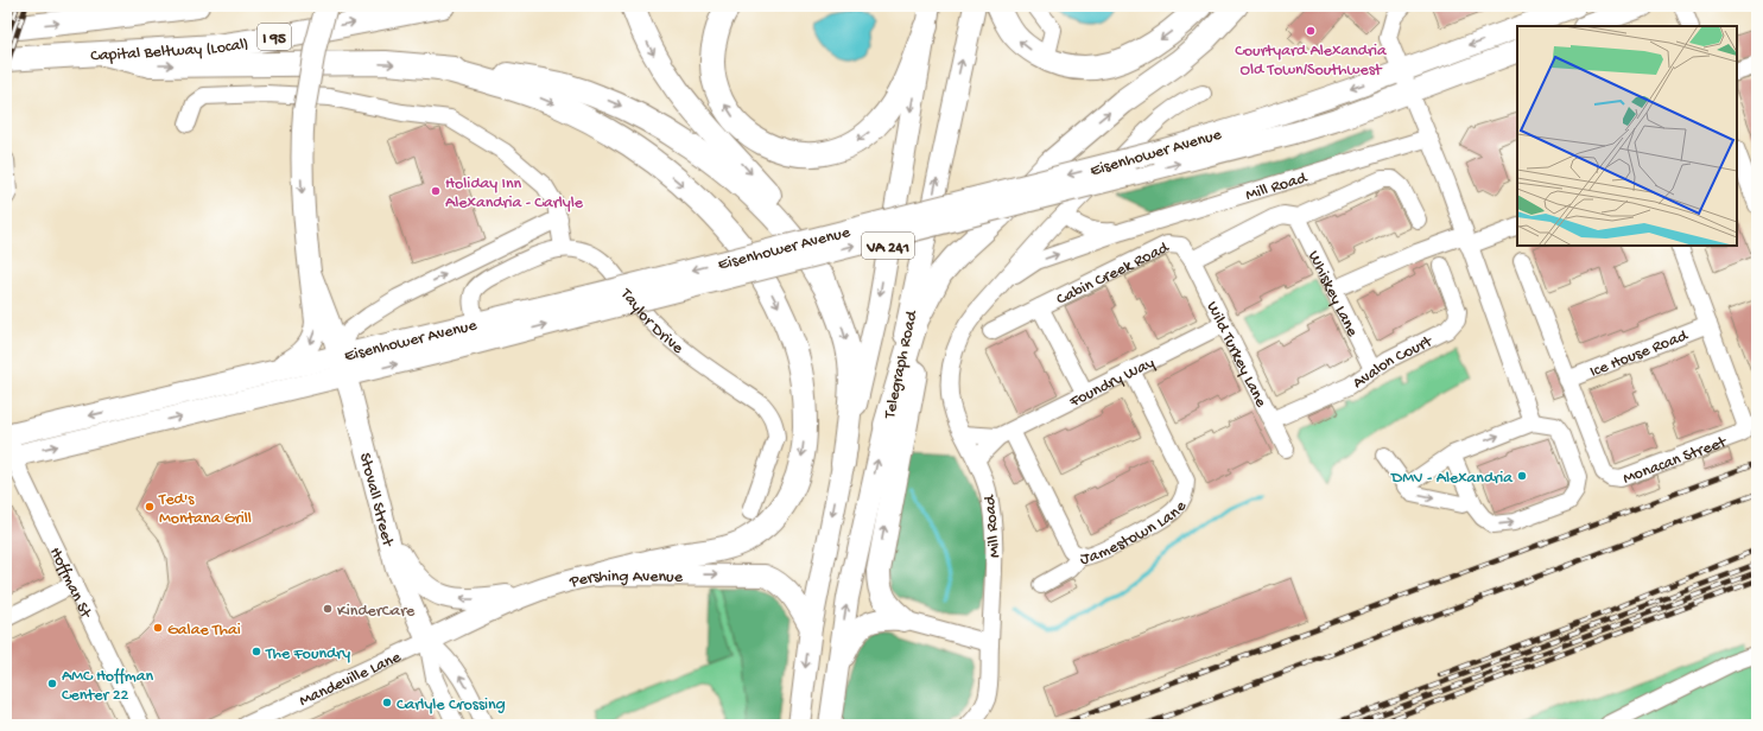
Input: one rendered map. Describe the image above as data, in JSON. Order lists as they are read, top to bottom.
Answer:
{
  "streets": {
    "highway": ["I 95", "Capital Beltway (Local)"],
    "main road": [
      "Eisenhower Avenue",
      "VA 241",
      "Telegraph Road",
      "Stovall Street",
      "Pershing Avenue"
    ],
    "street": [
      "Mill Road",
      "Cabin Creek Road",
      "Whiskey Lane",
      "Taylor Drive",
      "Ice House Road",
      "Wild Turkey Lane",
      "Avalon Court",
      "Foundry Way",
      "Monacan Street",
      "Jamestown Lane",
      "Hoffman St",
      "Mandeville Lane"
    ]
  },
  "crossings": [
    ["Eisenhower Avenue", "Taylor Drive"],
    ["Eisenhower Avenue", "Stovall Street"],
    ["Eisenhower Avenue", "Hoffman St"],
    ["Mill Road", "Foundry Way"],
    ["Cabin Creek Road", "Whiskey Lane"],
    ["Cabin Creek Road", "Wild Turkey Lane"],
    ["Whiskey Lane", "Avalon Court"],
    ["Ice House Road", "Monacan Street"],
    ["Wild Turkey Lane", "Avalon Court"],
    ["Wild Turkey Lane", "Foundry Way"],
    ["Telegraph Road", "Pershing Avenue"],
    ["Foundry Way", "Jamestown Lane"],
    ["Stovall Street", "Pershing Avenue"],
    ["Stovall Street", "Mandeville Lane"],
    ["Pershing Avenue", "Mandeville Lane"]
  ],
  "one_way": ["Pershing Avenue"],
  "places": [
    "Courtyard Alexandria Old Town/Southwest",
    "Holiday Inn Alexandria - Carlyle",
    "DMV - Alexandria",
    "Ted's Montana Grill",
    "KinderCare",
    "Galae Thai",
    "The Foundry",
    "AMC Hoffman Center 22",
    "Carlyle Crossing"
  ]
}
